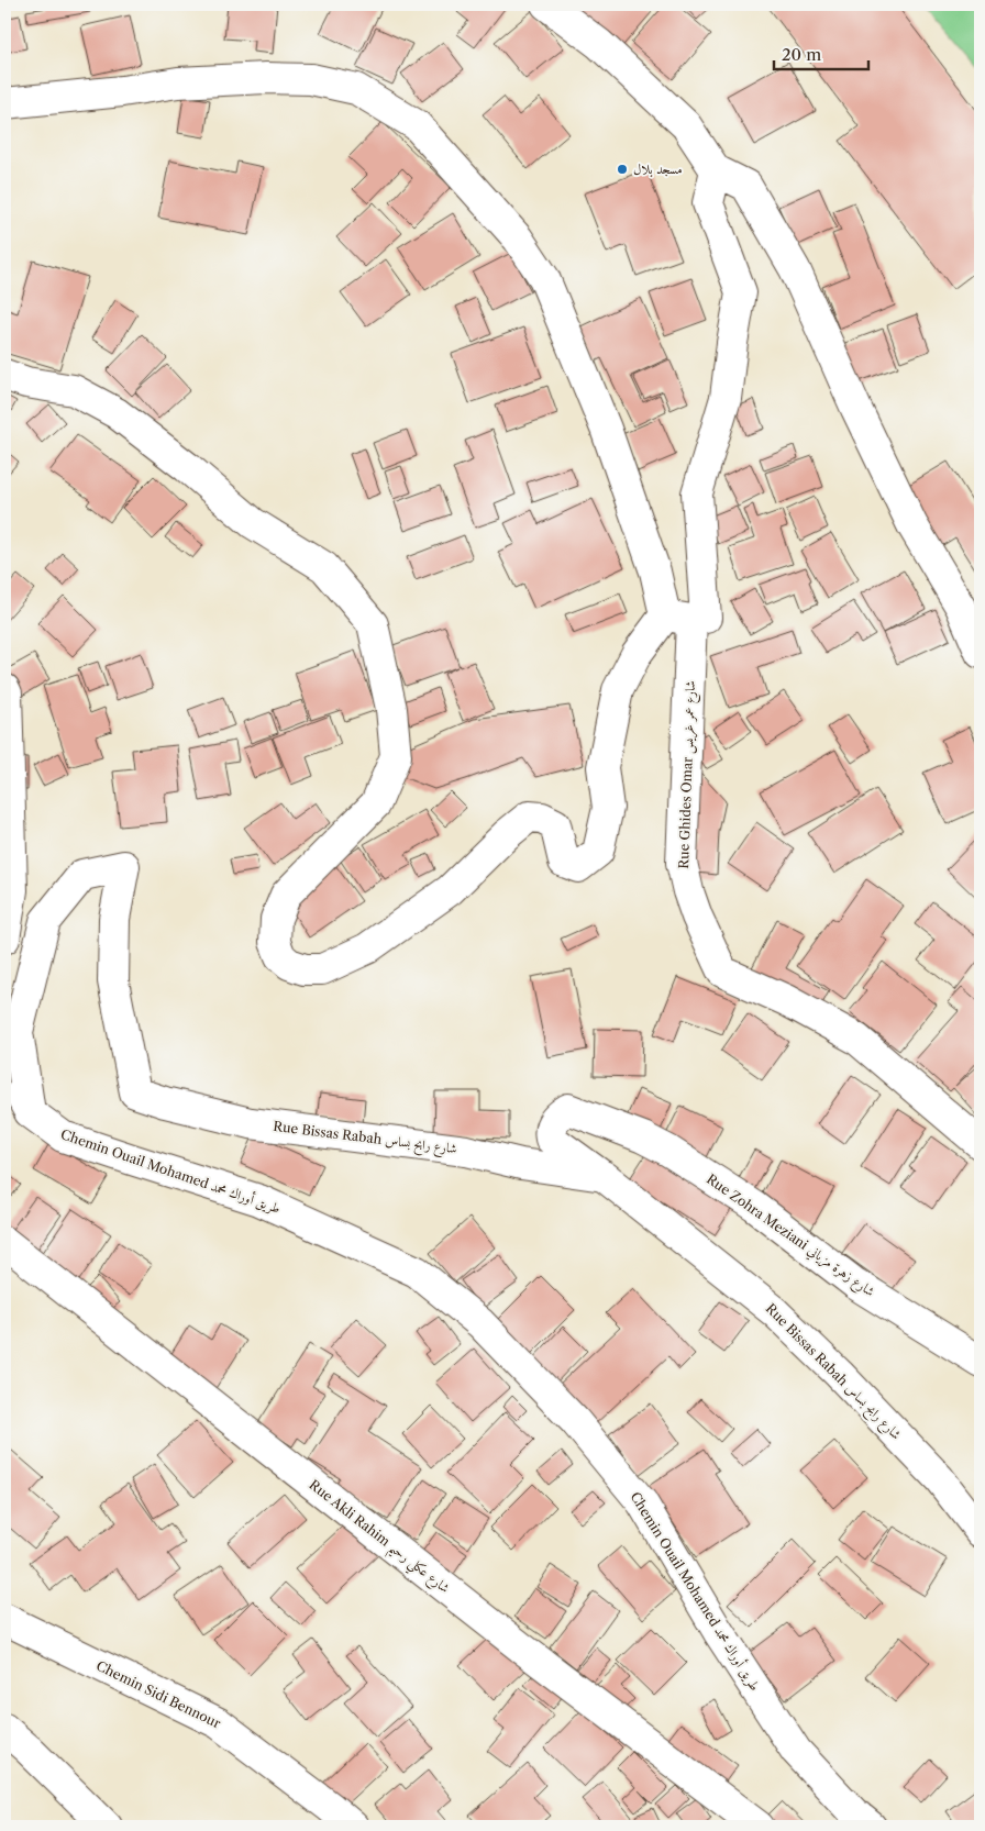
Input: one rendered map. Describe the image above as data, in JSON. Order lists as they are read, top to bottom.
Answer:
{
  "streets": {
    "street": [
      "Rue Ghides Omar شارع عمر غريس",
      "Rue Bissas Rabah شارع رابح بساس",
      "Chemin Ouail Mohamed طريق أوراك محمد",
      "Rue Zohra Meziani شارع زهرة مزياني",
      "Rue Akli Rahim شارع عكلي رحيم",
      "Chemin Sidi Bennour"
    ]
  },
  "crossings": [
    ["Rue Bissas Rabah شارع رابح بساس", "Chemin Ouail Mohamed طريق أوراك محمد"],
    ["Rue Bissas Rabah شارع رابح بساس", "Rue Zohra Meziani شارع زهرة مزياني"]
  ],
  "places": ["مسجد بلال"],
  "scale_bar": "20 m"
}
